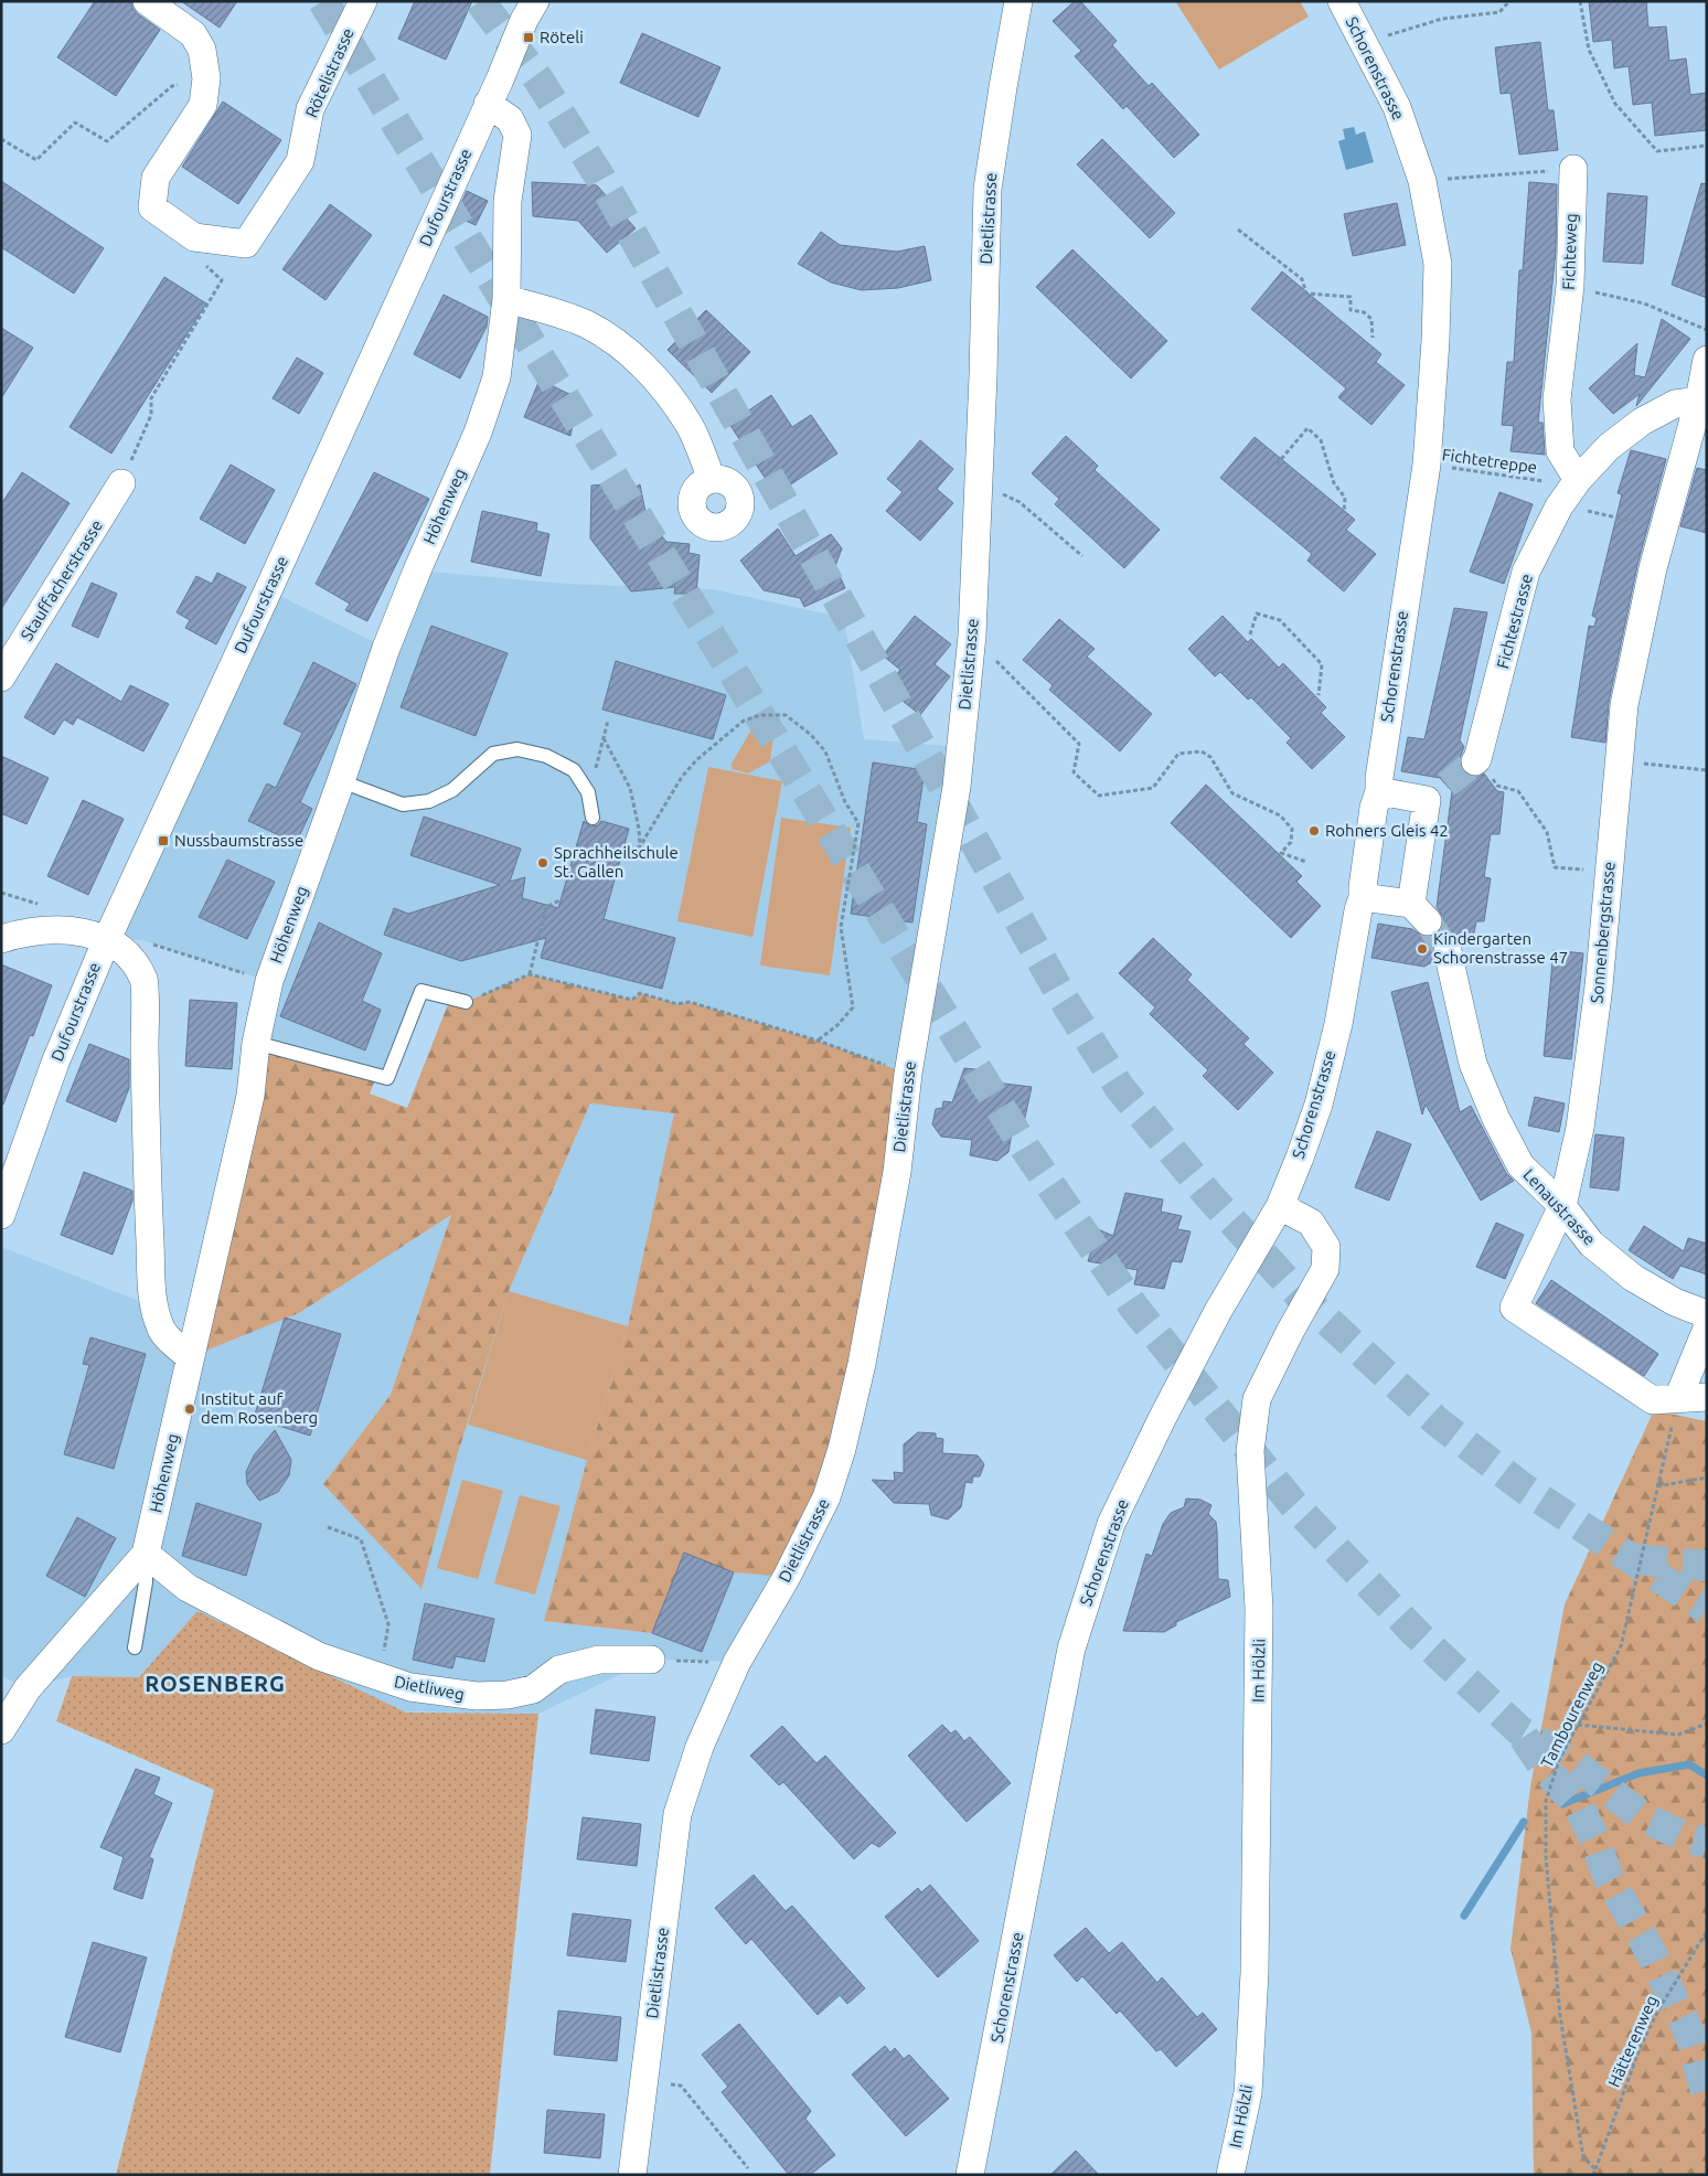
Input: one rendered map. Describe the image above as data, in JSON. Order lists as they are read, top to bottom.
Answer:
{
  "streets": {
    "street": [
      "Schorenstrasse",
      "Rötelistrasse",
      "Dufourstrasse",
      "Dietlistrasse",
      "Fichteweg",
      "Höhenweg",
      "Stauffacherstrasse",
      "Fichtestrasse",
      "Sonnenbergstrasse",
      "Lenaustrasse",
      "Im Hölzli",
      "Dietliweg"
    ],
    "path": ["Fichtetreppe", "Tambourenweg", "Hätterenweg"]
  },
  "crossings": [
    ["Schorenstrasse", "Fichtetreppe"],
    ["Schorenstrasse", "Im Hölzli"],
    ["Dufourstrasse", "Höhenweg"],
    ["Fichteweg", "Fichtestrasse"],
    ["Fichtetreppe", "Fichtestrasse"],
    ["Höhenweg", "Dietliweg"],
    ["Fichtestrasse", "Sonnenbergstrasse"],
    ["Sonnenbergstrasse", "Lenaustrasse"],
    ["Sonnenbergstrasse", "Tambourenweg"],
    ["Tambourenweg", "Hätterenweg"]
  ],
  "districts": ["ROSENBERG"],
  "places": {
    "transit": ["Röteli", "Nussbaumstrasse"],
    "other": [
      "Rohners Gleis 42",
      "Sprachheilschule St. Gallen",
      "Kindergarten Schorenstrasse 47",
      "Institut auf dem Rosenberg"
    ]
  }
}
